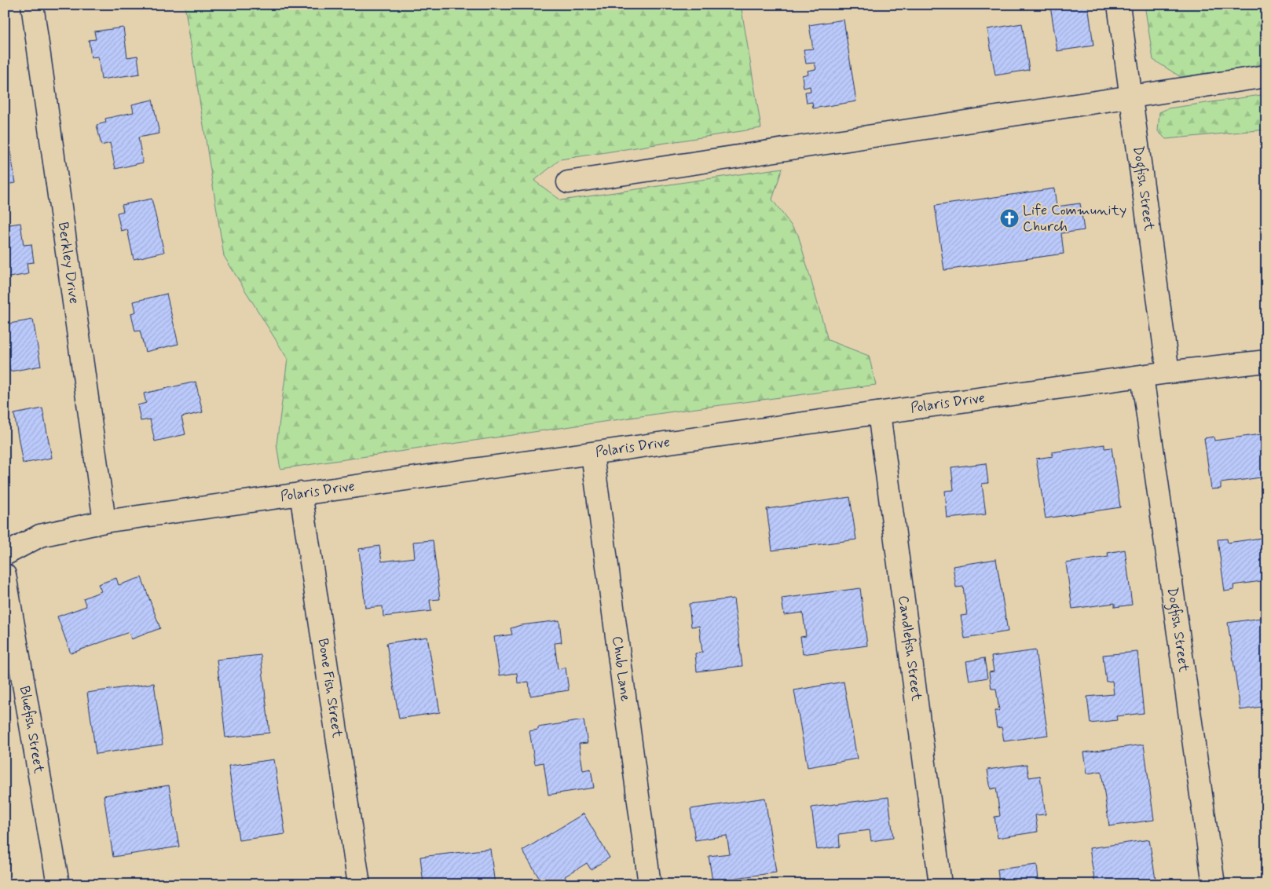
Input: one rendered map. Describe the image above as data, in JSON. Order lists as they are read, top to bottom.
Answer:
{
  "streets": {
    "street": [
      "Dogfish Street",
      "Berkley Drive",
      "Polaris Drive",
      "Candlefish Street",
      "Chub Lane",
      "Bone Fish Street",
      "Bluefish Street"
    ]
  },
  "crossings": [
    ["Dogfish Street", "Polaris Drive"],
    ["Berkley Drive", "Polaris Drive"],
    ["Polaris Drive", "Candlefish Street"],
    ["Polaris Drive", "Chub Lane"],
    ["Polaris Drive", "Bone Fish Street"]
  ],
  "places": {
    "church": ["Life Community Church"]
  }
}
